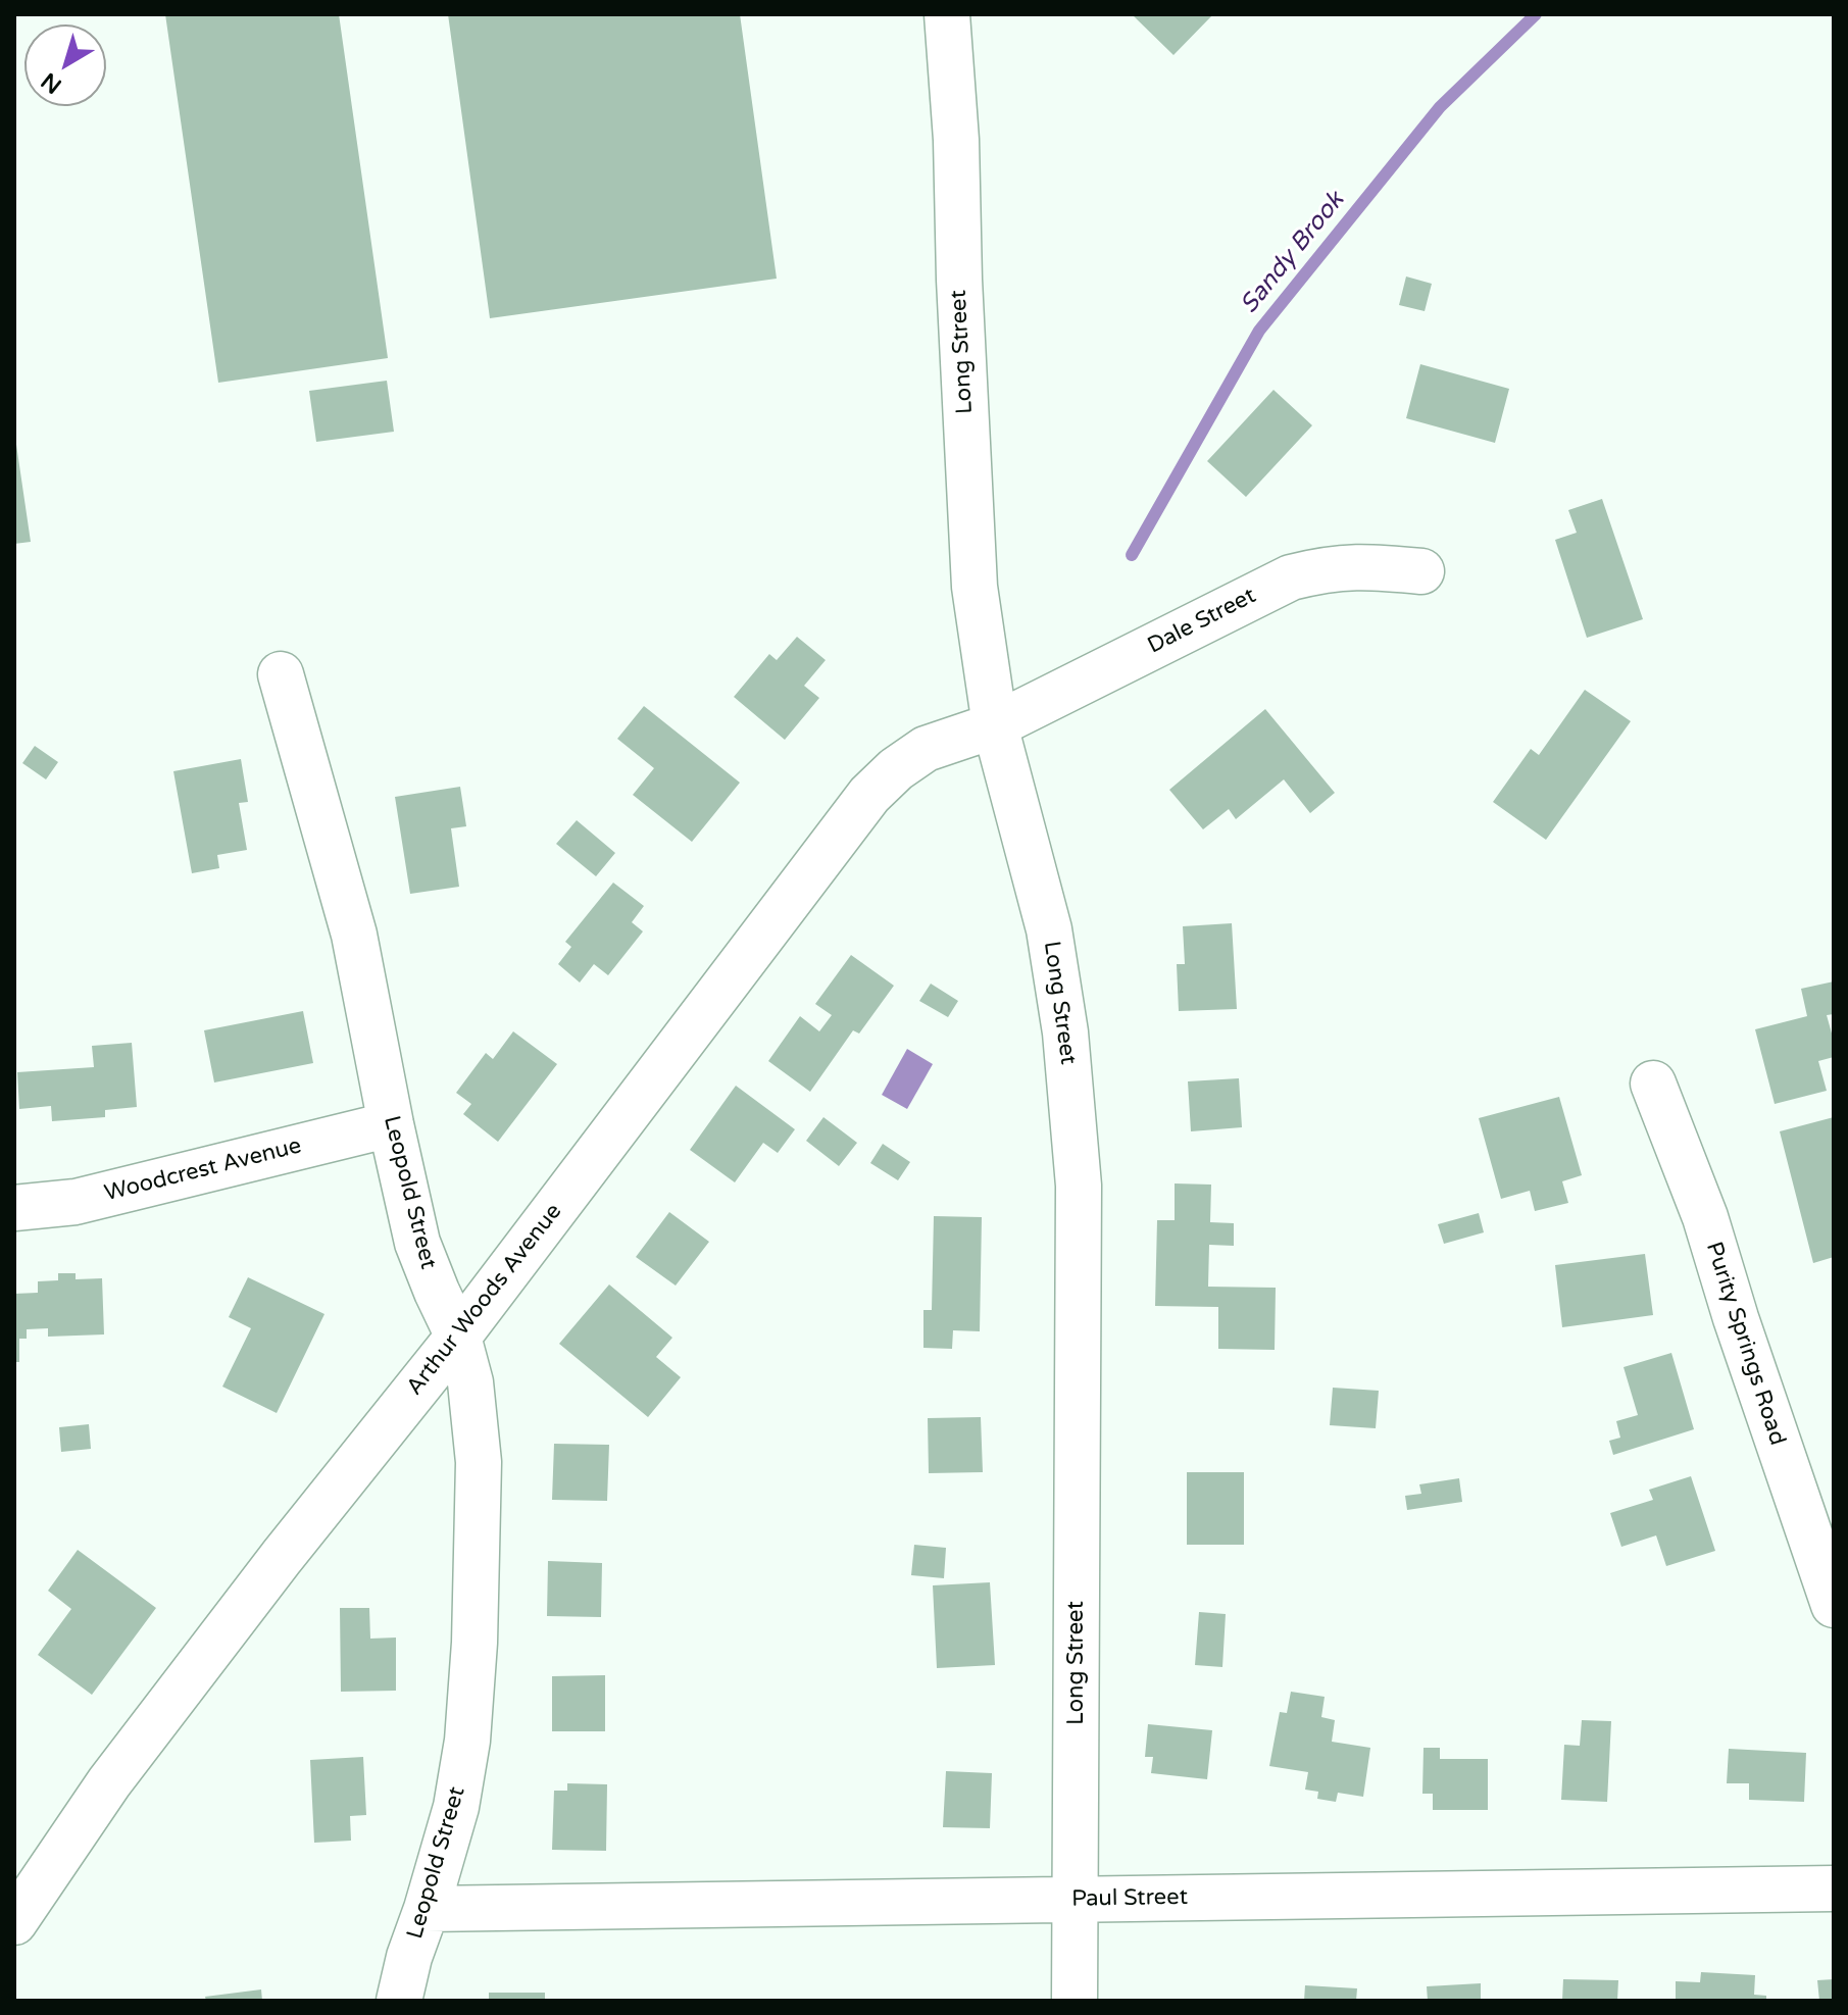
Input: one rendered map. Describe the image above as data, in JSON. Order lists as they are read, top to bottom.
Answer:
{
  "streets": {
    "street": [
      "Long Street",
      "Dale Street",
      "Woodcrest Avenue",
      "Leopold Street",
      "Arthur Woods Avenue",
      "Purity Springs Road",
      "Paul Street"
    ]
  },
  "crossings": [
    ["Long Street", "Dale Street"],
    ["Long Street", "Arthur Woods Avenue"],
    ["Long Street", "Paul Street"],
    ["Dale Street", "Arthur Woods Avenue"],
    ["Woodcrest Avenue", "Leopold Street"],
    ["Leopold Street", "Arthur Woods Avenue"],
    ["Leopold Street", "Paul Street"]
  ],
  "water": ["Sandy Brook"],
  "north": "bottom left"
}
